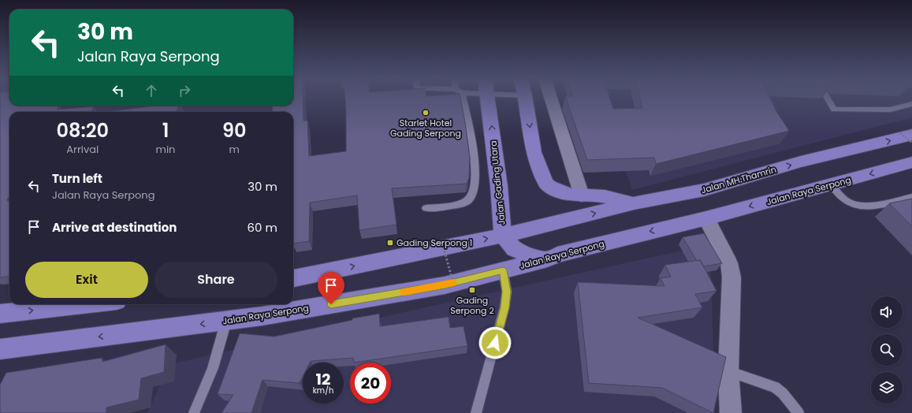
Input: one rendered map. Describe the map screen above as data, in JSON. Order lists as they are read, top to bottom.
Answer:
{
  "streets": {
    "main road": ["Jalan MH.Thamrin", "Jalan Gading Utara", "Jalan Raya Serpong"]
  },
  "crossings": [
    ["Jalan MH.Thamrin", "Jalan Gading Utara"],
    ["Jalan Gading Utara", "Jalan Raya Serpong"]
  ],
  "one_way": ["Jalan MH.Thamrin", "Jalan Gading Utara", "Jalan Raya Serpong"],
  "places": {
    "other": ["Starlet Hotel Gading Serpong"],
    "transit": ["Gading Serpong 1", "Gading Serpong 2"]
  },
  "page": {
    "turn": ["30 m", "Jalan Raya Serpong"],
    "eta": [
      "08:20",
      "Arrival",
      "1",
      "min",
      "90",
      "m"
    ],
    "list": [
      {
        "name": "Turn left",
        "note": "Jalan Raya Serpong",
        "value": "30 m"
      },
      {
        "name": "Arrive at destination",
        "value": "60 m"
      }
    ],
    "buttons": ["Exit", "Share"],
    "speed": "12 km/h",
    "limit": "20"
  }
}
